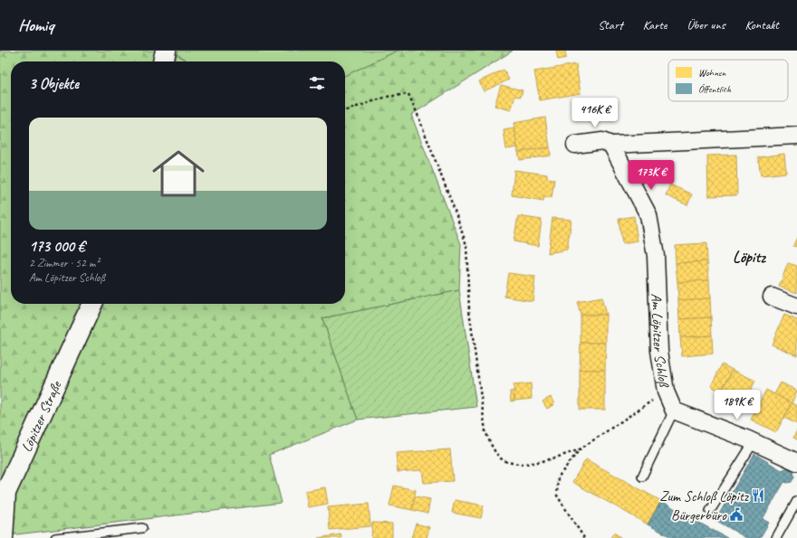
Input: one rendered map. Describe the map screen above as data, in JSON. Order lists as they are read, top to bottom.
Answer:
{
  "streets": {
    "street": ["Am Löpitzer Schloß", "Löpitzer Straße"]
  },
  "districts": ["Löpitz"],
  "places": {
    "restaurant": ["Zum Schloß Löpitz"],
    "public building": ["Bürgerbüro"]
  },
  "legend": ["Wohnen", "Öffentlich"],
  "page": {
    "header": "Homiq",
    "nav": [
      "Start",
      "Karte",
      "Über uns",
      "Kontakt"
    ],
    "heading": "3 Objekte",
    "price": ["416K €", "173K €", "189K €"],
    "list": [
      {
        "name": "173 000 €",
        "note": "2 Zimmer · 52 m² · Am Löpitzer Schloß"
      }
    ]
  }
}
